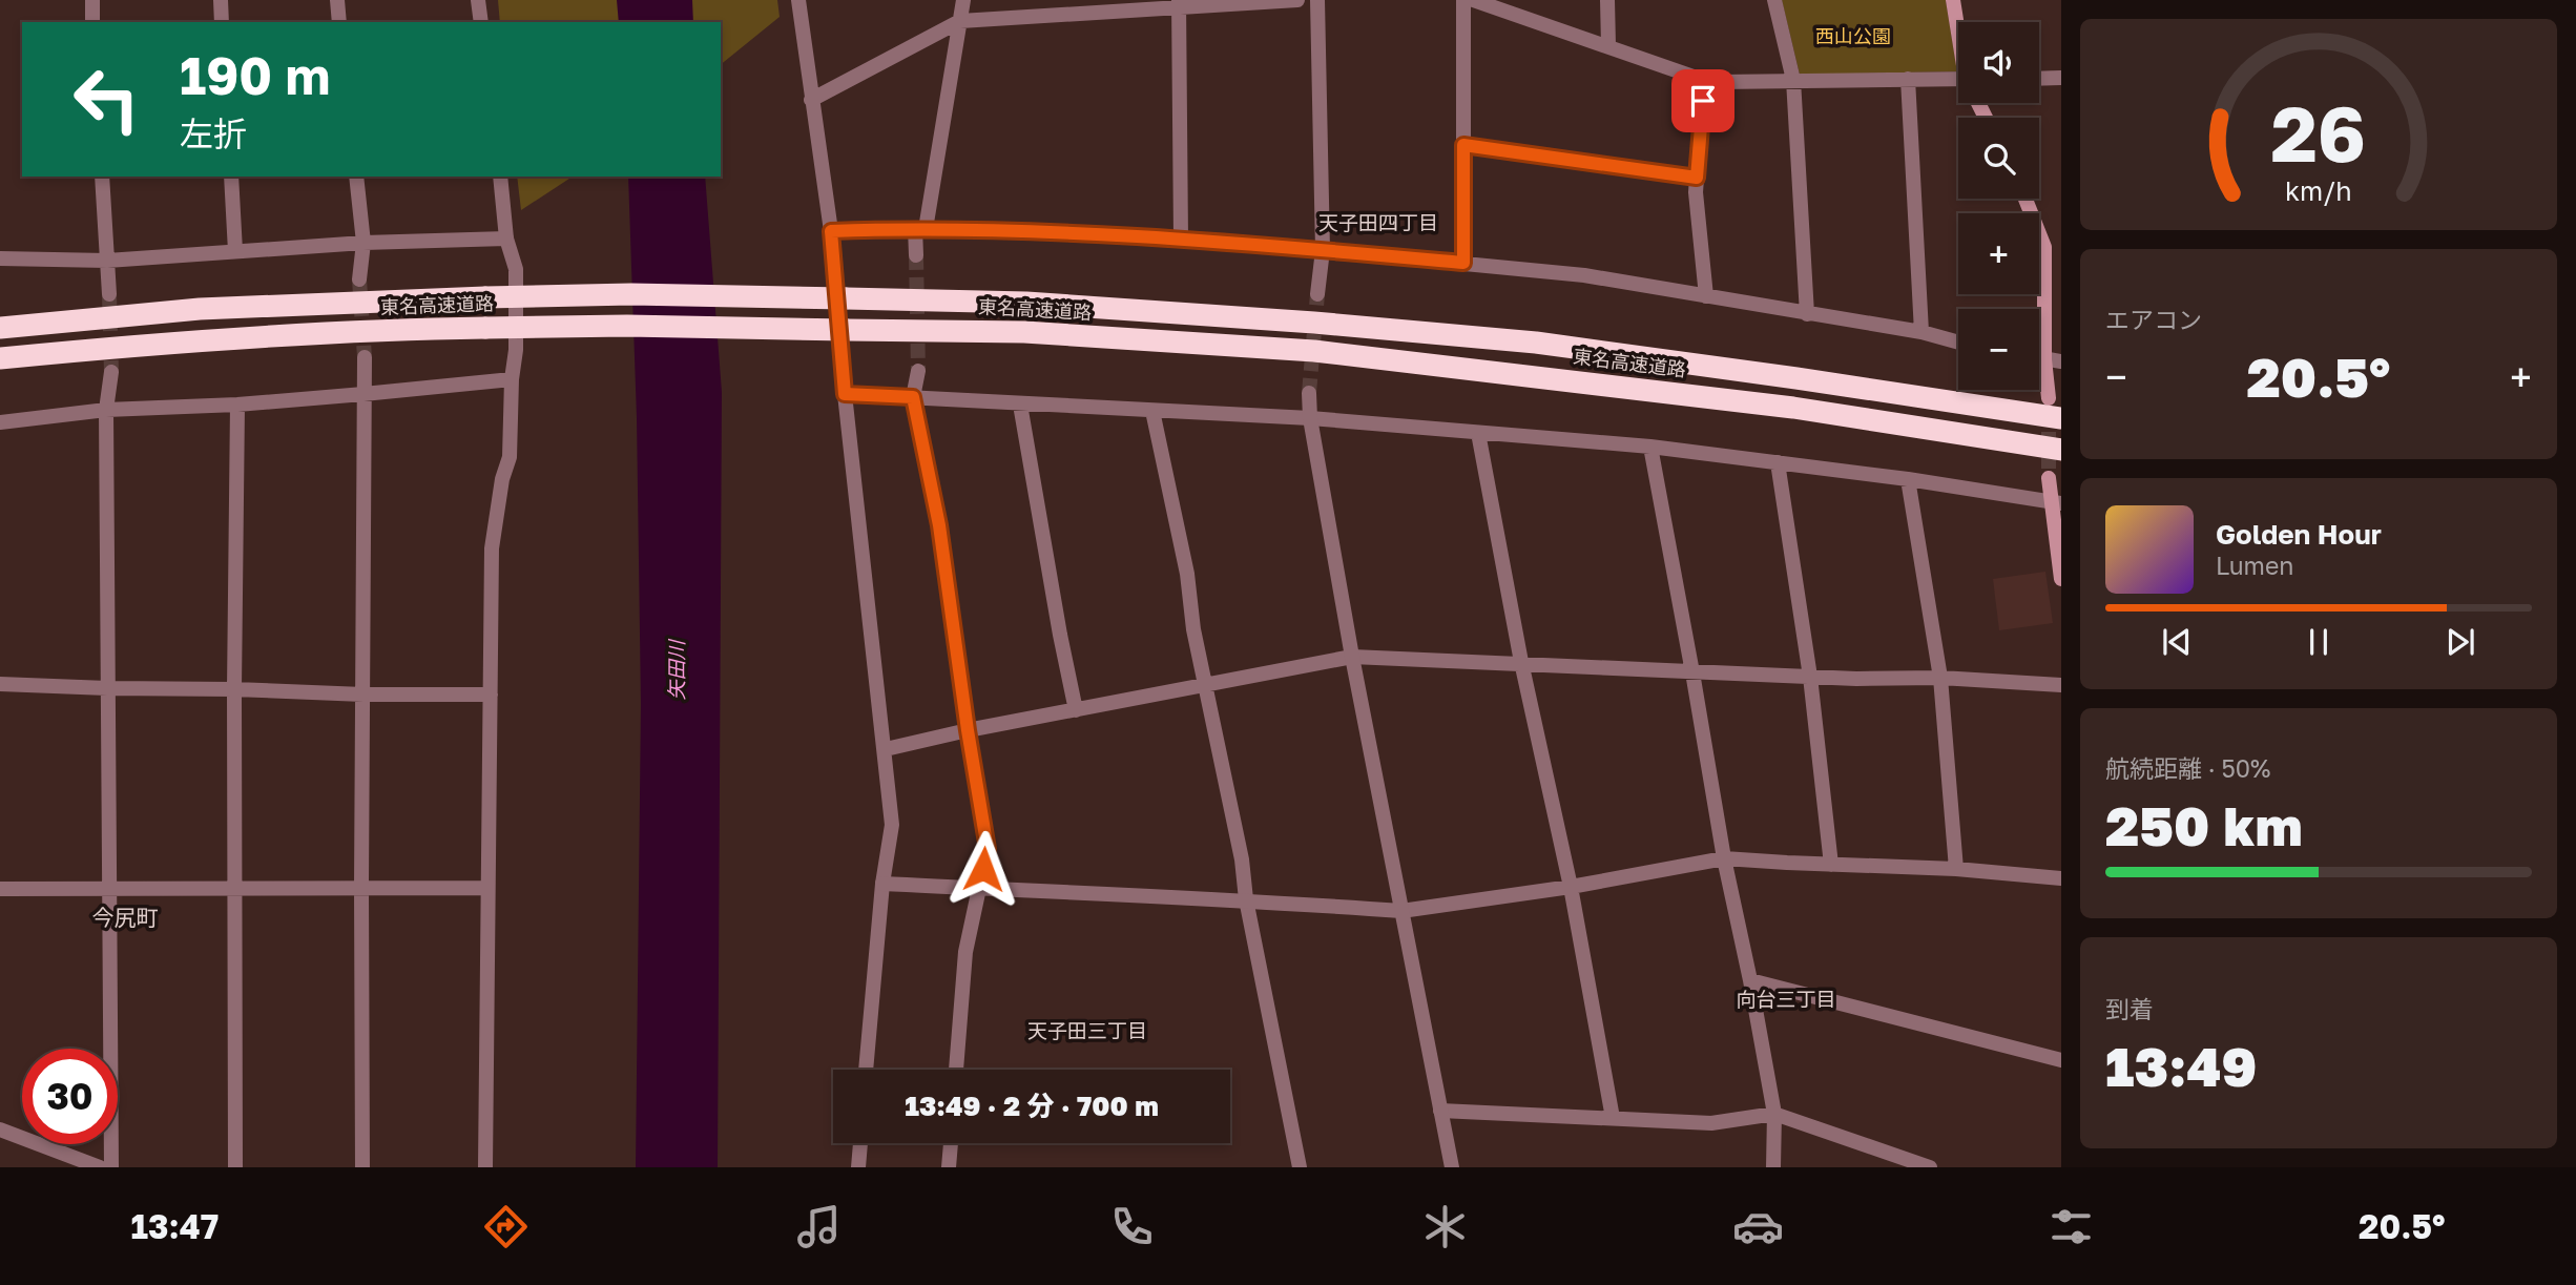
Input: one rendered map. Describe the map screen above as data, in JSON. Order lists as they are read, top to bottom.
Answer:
{
  "streets": {
    "highway": ["東名高速道路"]
  },
  "districts": [
    "天子田四丁目",
    "今尻町",
    "向台三丁目",
    "天子田三丁目"
  ],
  "water": ["矢田川"],
  "parks": ["西山公園"],
  "page": {
    "map_buttons": ["+", "−"],
    "turn": ["190 m", "左折"],
    "tile": [
      "エアコン",
      ["航続距離 · 50%", "250 km"],
      ["到着", "13:49"]
    ],
    "heat": ["−", "20.5°", "+"],
    "song": ["Golden Hour", "Lumen"],
    "limit": "30",
    "trip": "13:49 · 2 分 · 700 m",
    "tabs": ["13:47", "20.5°"],
    "gauge": ["26", "km/h"]
  }
}
